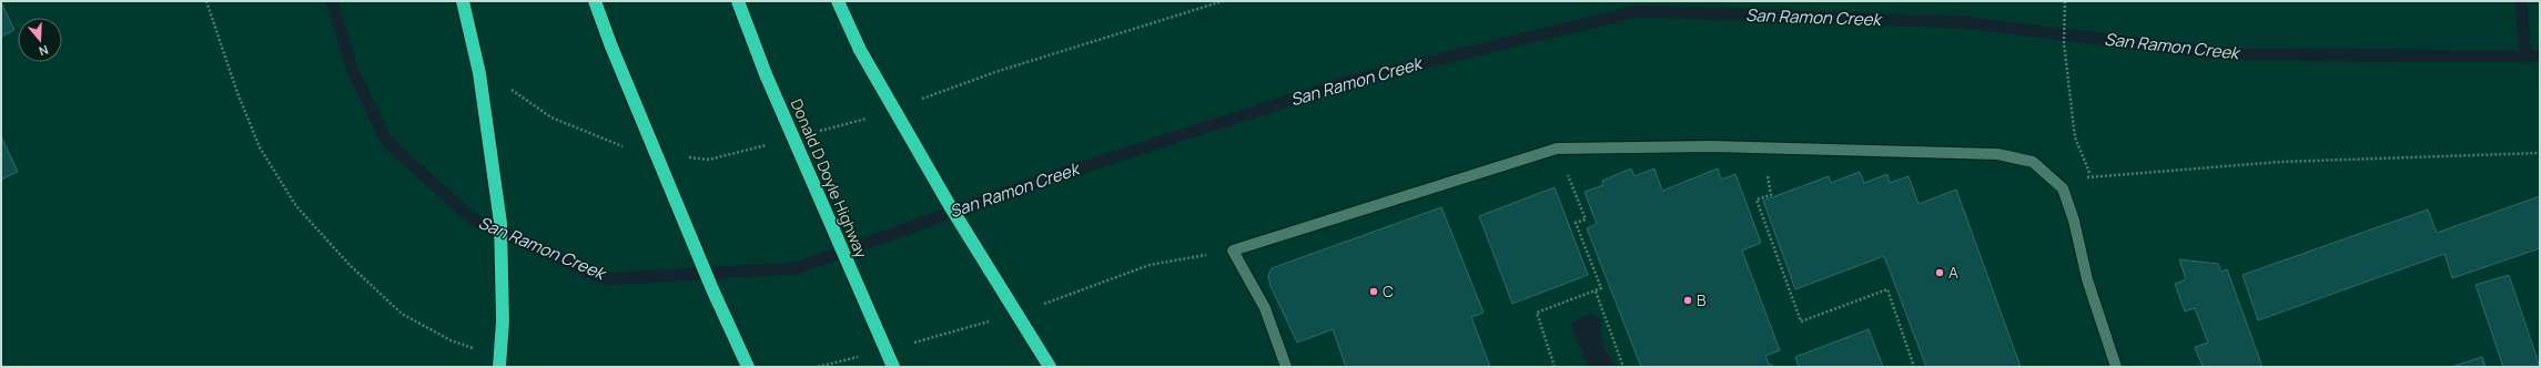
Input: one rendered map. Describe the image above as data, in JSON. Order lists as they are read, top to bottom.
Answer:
{
  "streets": {
    "highway": ["Donald D Doyle Highway"]
  },
  "water": ["San Ramon Creek"],
  "places": ["A", "C", "B"],
  "north": "bottom"
}
